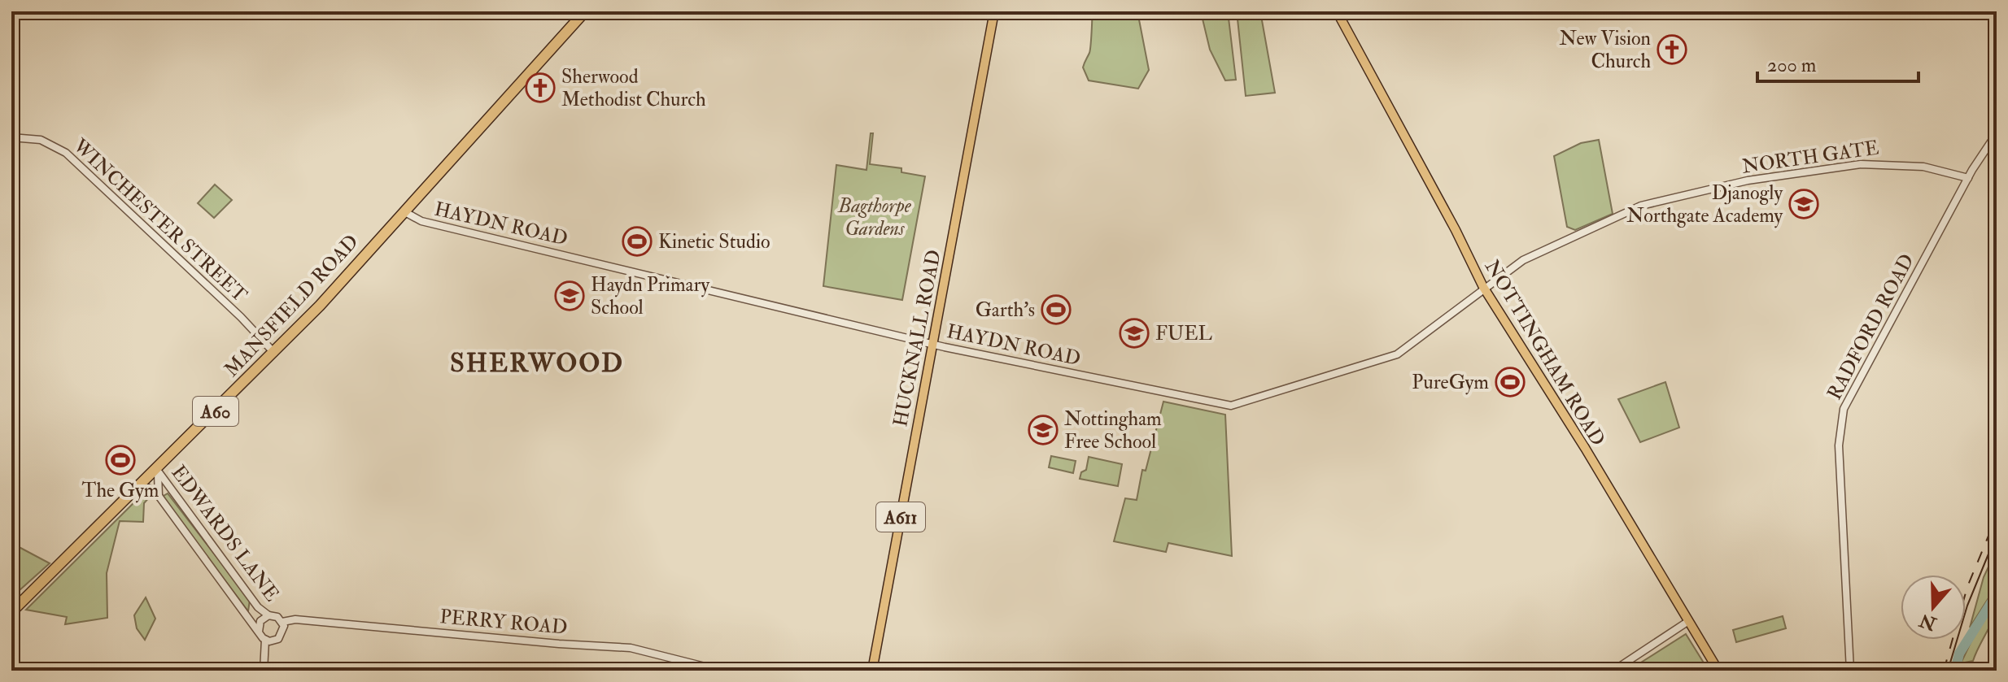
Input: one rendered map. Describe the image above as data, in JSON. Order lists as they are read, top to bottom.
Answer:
{
  "streets": {
    "highway": ["MANSFIELD ROAD", "A60"],
    "main road": ["HUCKNALL ROAD", "NOTTINGHAM ROAD", "A611"],
    "street": [
      "NORTH GATE",
      "WINCHESTER STREET",
      "HAYDN ROAD",
      "RADFORD ROAD",
      "EDWARDS LANE",
      "PERRY ROAD"
    ]
  },
  "crossings": [
    ["NORTH GATE", "HAYDN ROAD"],
    ["NORTH GATE", "RADFORD ROAD"],
    ["NORTH GATE", "NOTTINGHAM ROAD"],
    ["WINCHESTER STREET", "MANSFIELD ROAD"],
    ["HAYDN ROAD", "MANSFIELD ROAD"],
    ["HAYDN ROAD", "HUCKNALL ROAD"],
    ["HAYDN ROAD", "NOTTINGHAM ROAD"],
    ["MANSFIELD ROAD", "EDWARDS LANE"],
    ["EDWARDS LANE", "PERRY ROAD"]
  ],
  "districts": ["SHERWOOD"],
  "parks": ["Bagthorpe Gardens"],
  "places": {
    "church": ["New Vision Church", "Sherwood Methodist Church"],
    "school or university": [
      "Djanogly Northgate Academy",
      "Haydn Primary School",
      "FUEL",
      "Nottingham Free School"
    ],
    "sports": [
      "Kinetic Studio",
      "Garth's",
      "PureGym",
      "The Gym"
    ]
  },
  "scale_bar": "200 m",
  "north": "bottom"
}
